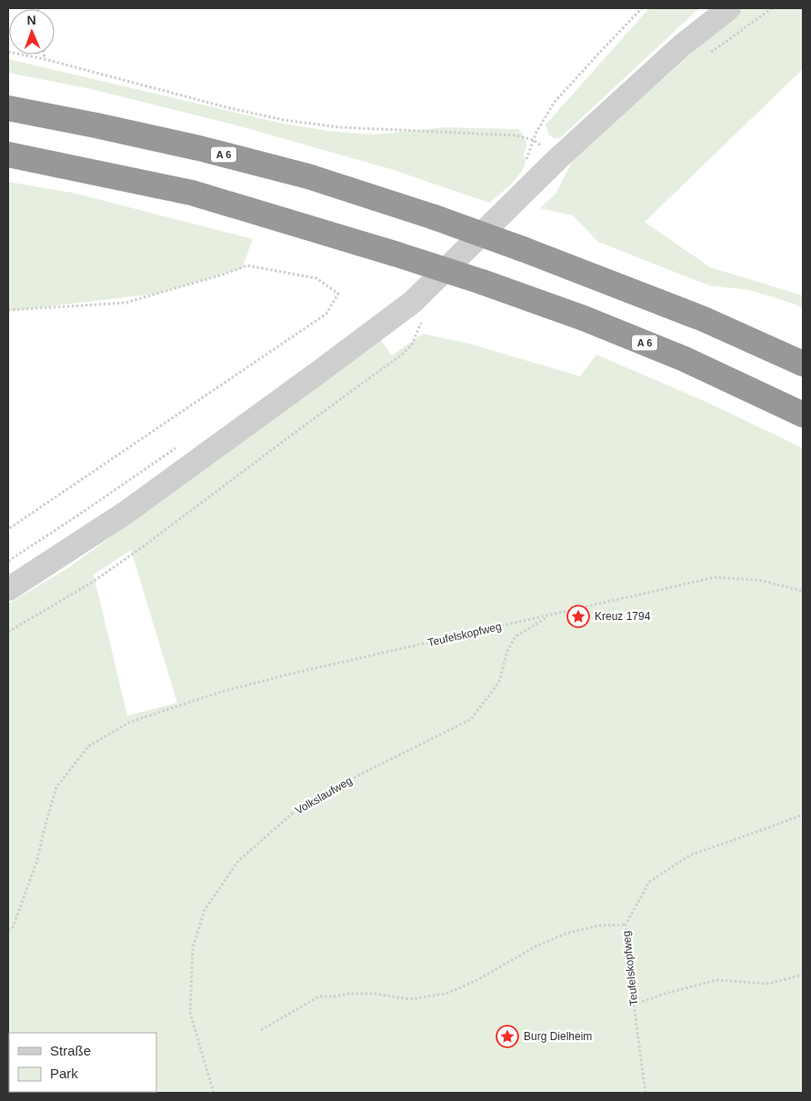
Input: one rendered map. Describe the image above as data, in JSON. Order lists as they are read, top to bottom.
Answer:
{
  "streets": {
    "highway": ["A 6"],
    "path": ["Teufelskopfweg", "Volkslaufweg"]
  },
  "crossings": [
    ["Teufelskopfweg", "Volkslaufweg"]
  ],
  "places": {
    "place": ["Kreuz 1794", "Burg Dielheim"]
  },
  "legend": ["Straße", "Park"],
  "north": "top"
}
